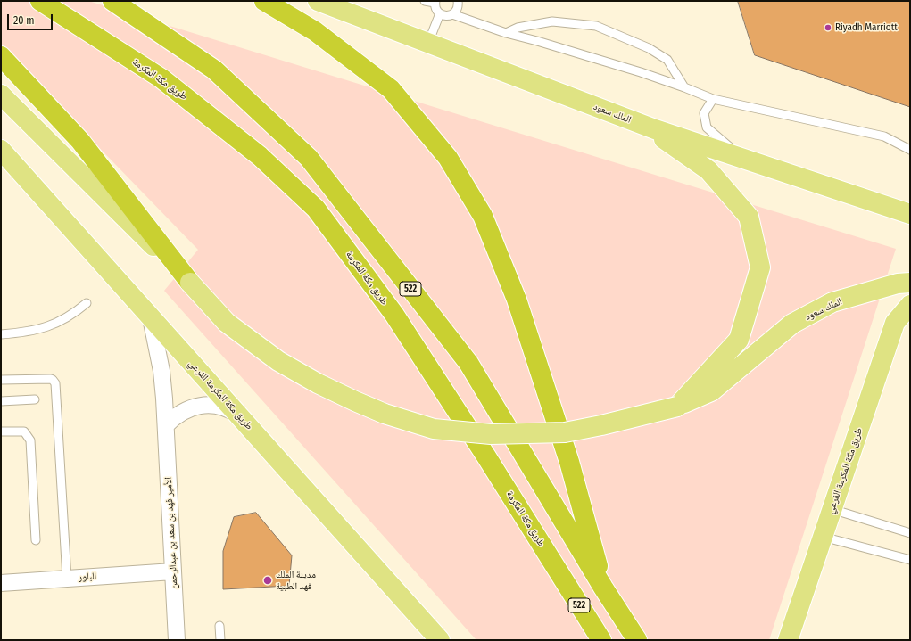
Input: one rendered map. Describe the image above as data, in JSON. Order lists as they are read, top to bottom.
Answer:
{
  "streets": {
    "highway": ["طريق مكة المكرمة", "522"],
    "main road": ["الملك سعود", "طريق مكة المكرمة الفرعي"],
    "street": ["الأمير فهد بن سعد بن عبدالرحمن", "البلور"]
  },
  "crossings": [
    ["طريق مكة المكرمة الفرعي", "الأمير فهد بن سعد بن عبدالرحمن"],
    ["الأمير فهد بن سعد بن عبدالرحمن", "البلور"]
  ],
  "places": ["Riyadh Marriott", "مدينة الملك فهد الطبية"],
  "scale_bar": "20 m"
}
